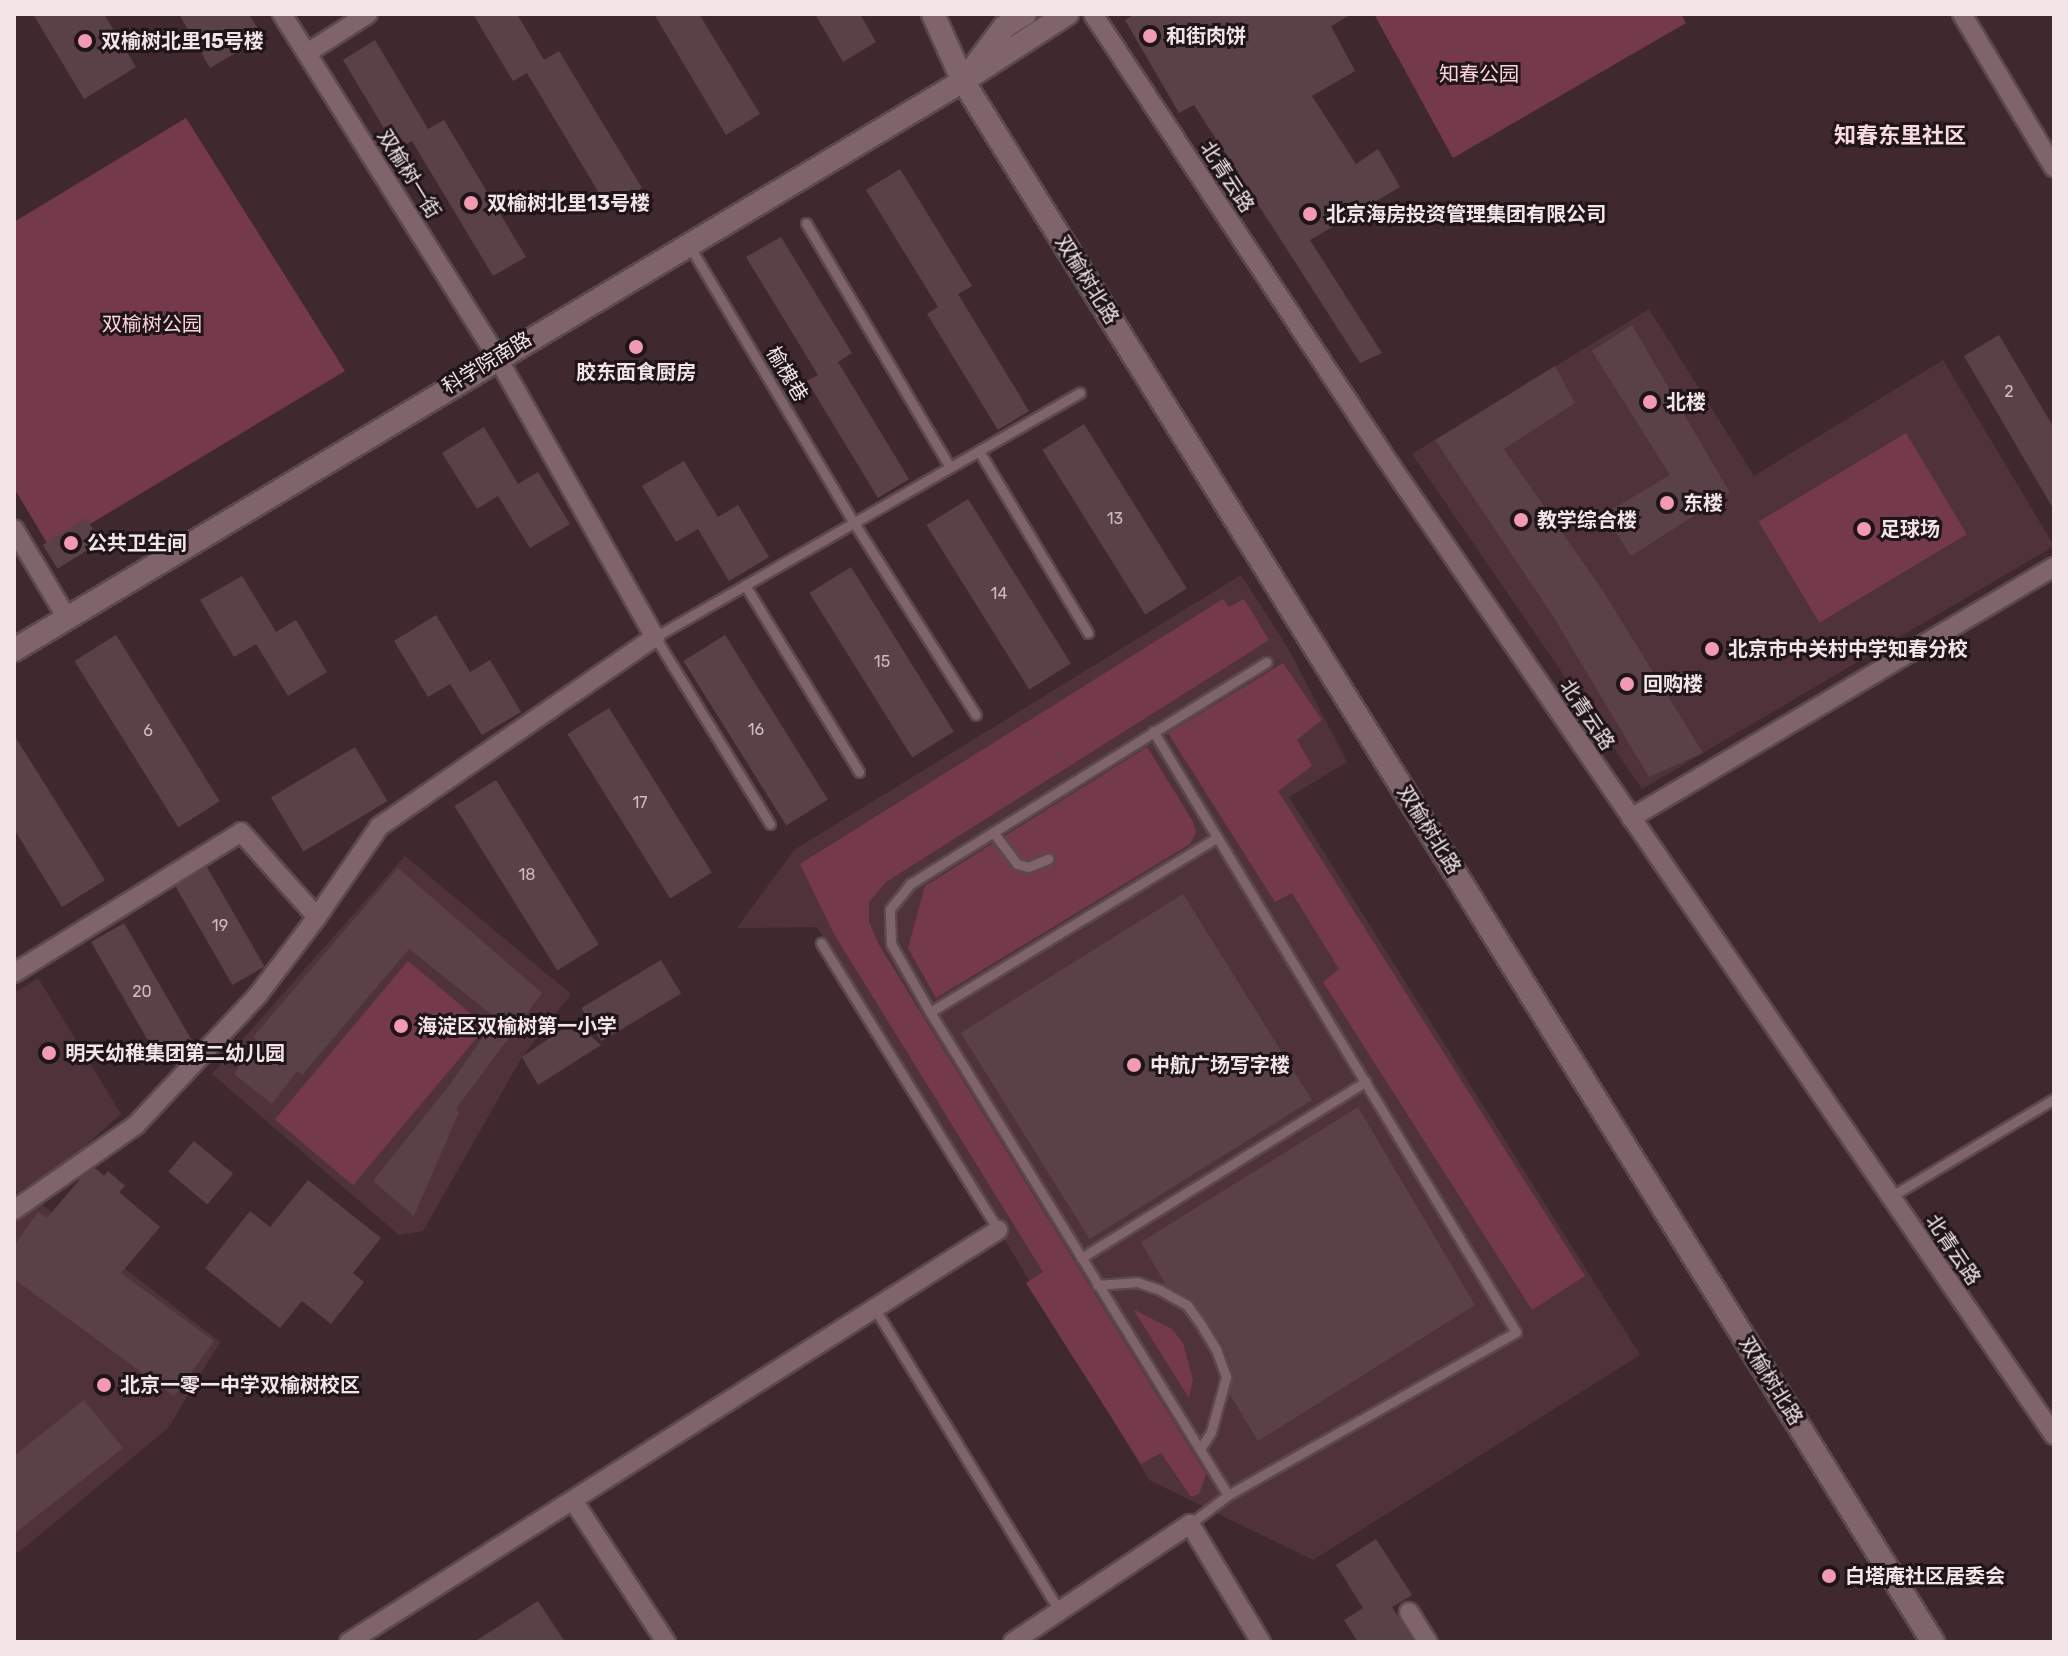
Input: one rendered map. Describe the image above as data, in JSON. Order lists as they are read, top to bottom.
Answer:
{
  "streets": {
    "street": [
      "双榆树一街",
      "北青云路",
      "双榆树北路",
      "科学院南路"
    ],
    "lane": ["榆槐巷"]
  },
  "crossings": [
    ["双榆树一街", "科学院南路"],
    ["双榆树北路", "科学院南路"],
    ["科学院南路", "榆槐巷"]
  ],
  "districts": ["知春东里社区"],
  "parks": ["知春公园", "双榆树公园"],
  "places": [
    "和街肉饼",
    "双榆树北里15号楼",
    "双榆树北里13号楼",
    "北京海房投资管理集团有限公司",
    "胶东面食厨房",
    "北楼",
    "东楼",
    "教学综合楼",
    "足球场",
    "公共卫生间",
    "北京市中关村中学知春分校",
    "回购楼",
    "海淀区双榆树第一小学",
    "明天幼稚集团第二幼儿园",
    "中航广场写字楼",
    "北京一零一中学双榆树校区",
    "白塔庵社区居委会"
  ],
  "house_numbers": [
    "2",
    "13",
    "14",
    "15",
    "16",
    "6",
    "17",
    "18",
    "19",
    "20"
  ]
}
